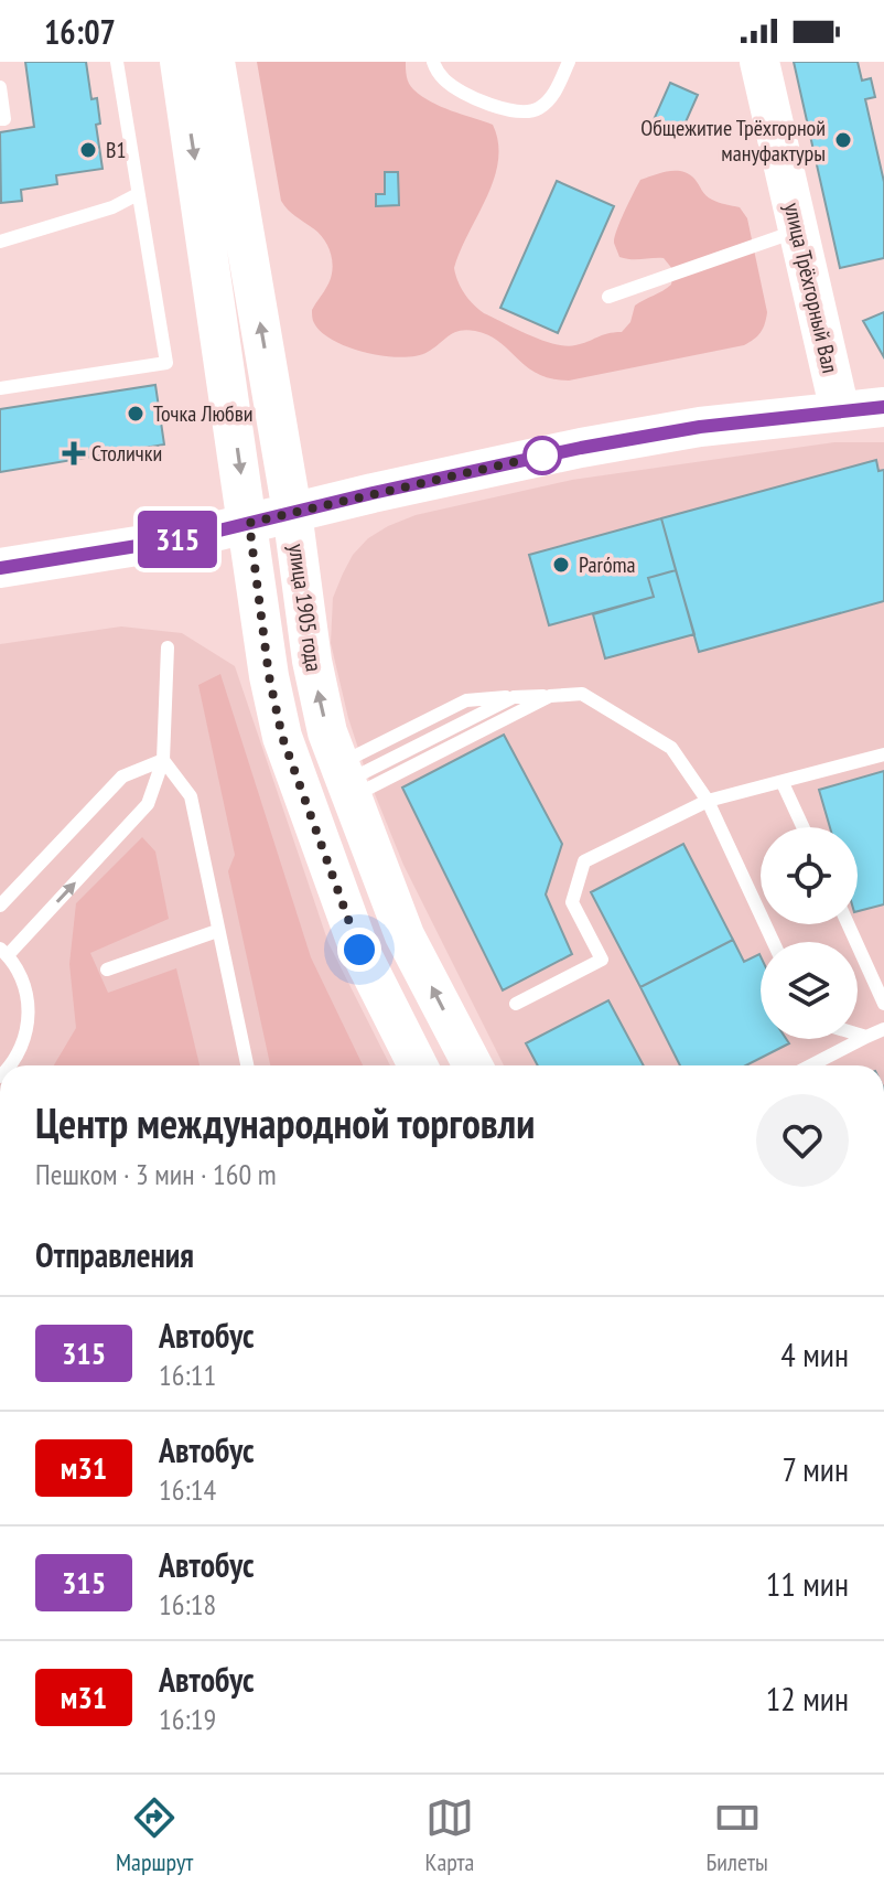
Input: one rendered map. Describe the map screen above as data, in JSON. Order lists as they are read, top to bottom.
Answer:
{
  "streets": {
    "main road": ["улица Трёхгорный Вал", "улица 1905 года"]
  },
  "places": {
    "other": [
      "Общежитие Трёхгорной мануфактуры",
      "B1",
      "Точка Любви",
      "Paróma"
    ],
    "health": ["Столички"]
  },
  "lines": ["bus line 315"],
  "page": {
    "status": "16:07",
    "on_map": "315",
    "heading": [
      ["Центр международной торговли", "Пешком · 3 мин · 160 m"],
      "Отправления"
    ],
    "list": [
      {
        "mark": "315",
        "name": "Автобус",
        "note": "16:11",
        "value": "4 мин"
      },
      {
        "mark": "м31",
        "name": "Автобус",
        "note": "16:14",
        "value": "7 мин"
      },
      {
        "mark": "315",
        "name": "Автобус",
        "note": "16:18",
        "value": "11 мин"
      },
      {
        "mark": "м31",
        "name": "Автобус",
        "note": "16:19",
        "value": "12 мин"
      }
    ],
    "tabs": ["Маршрут", "Карта", "Билеты"]
  }
}
